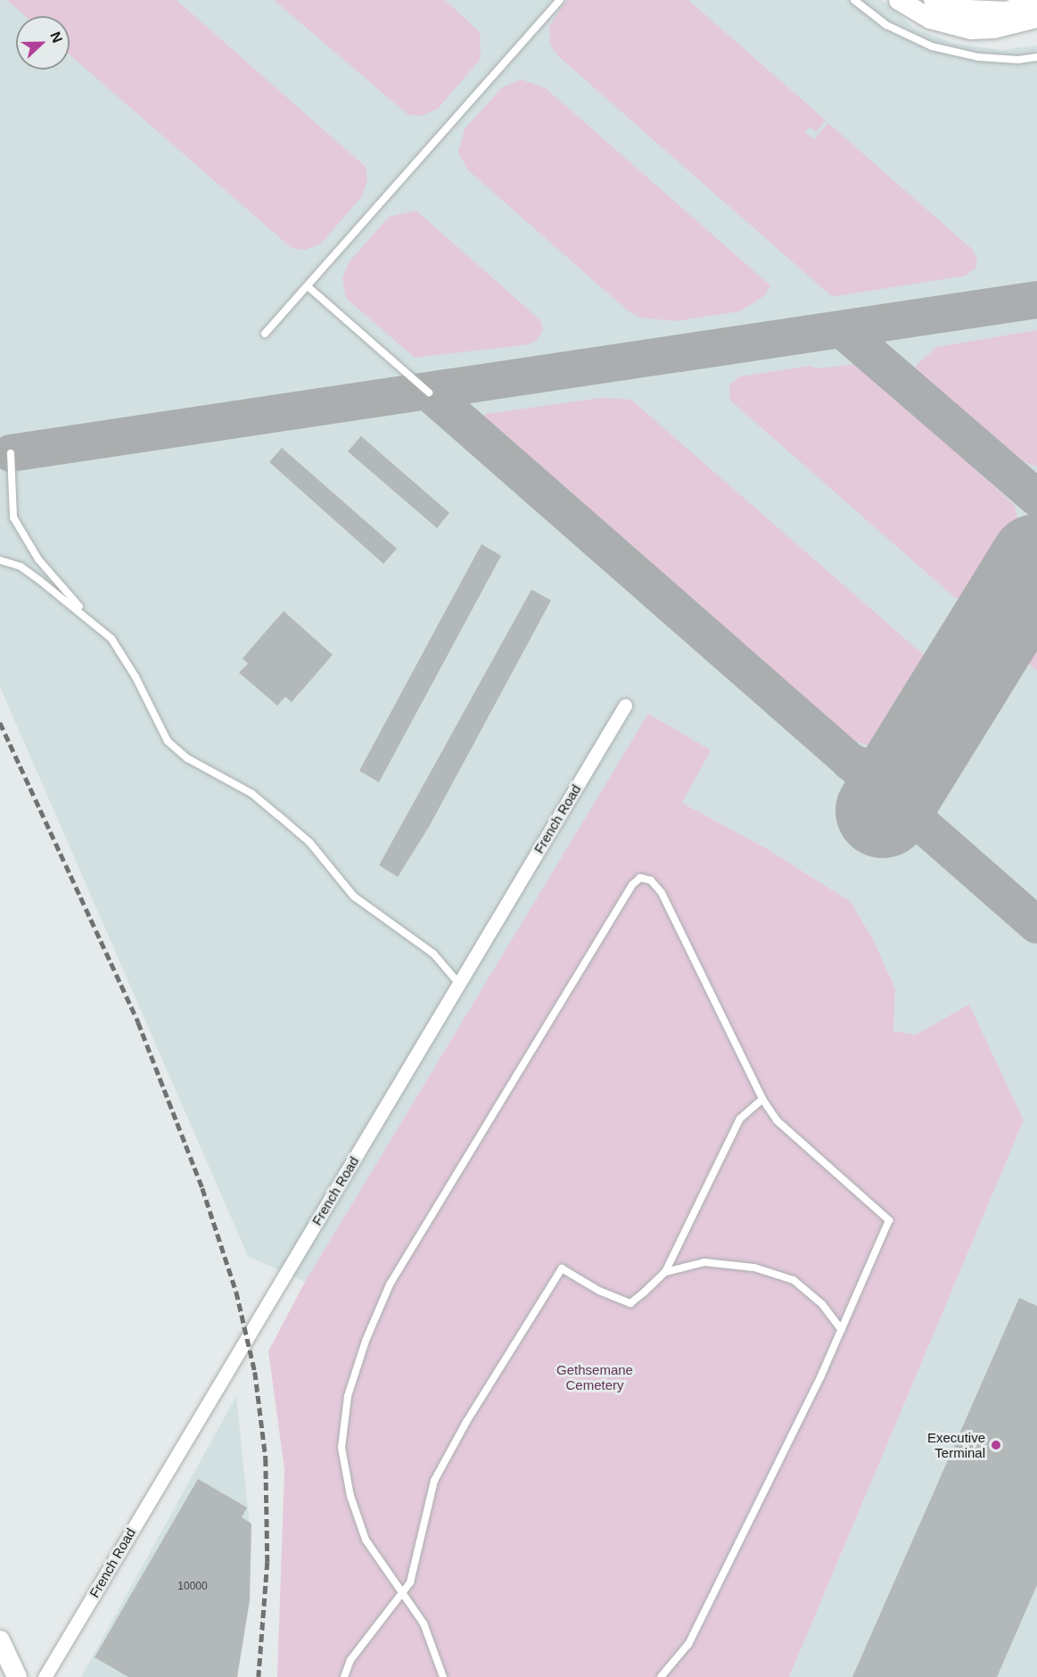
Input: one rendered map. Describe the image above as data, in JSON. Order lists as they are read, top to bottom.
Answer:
{
  "streets": {
    "street": ["French Road"]
  },
  "parks": ["Gethsemane Cemetery"],
  "places": ["Executive Terminal"],
  "house_numbers": ["10000"],
  "north": "right"
}
